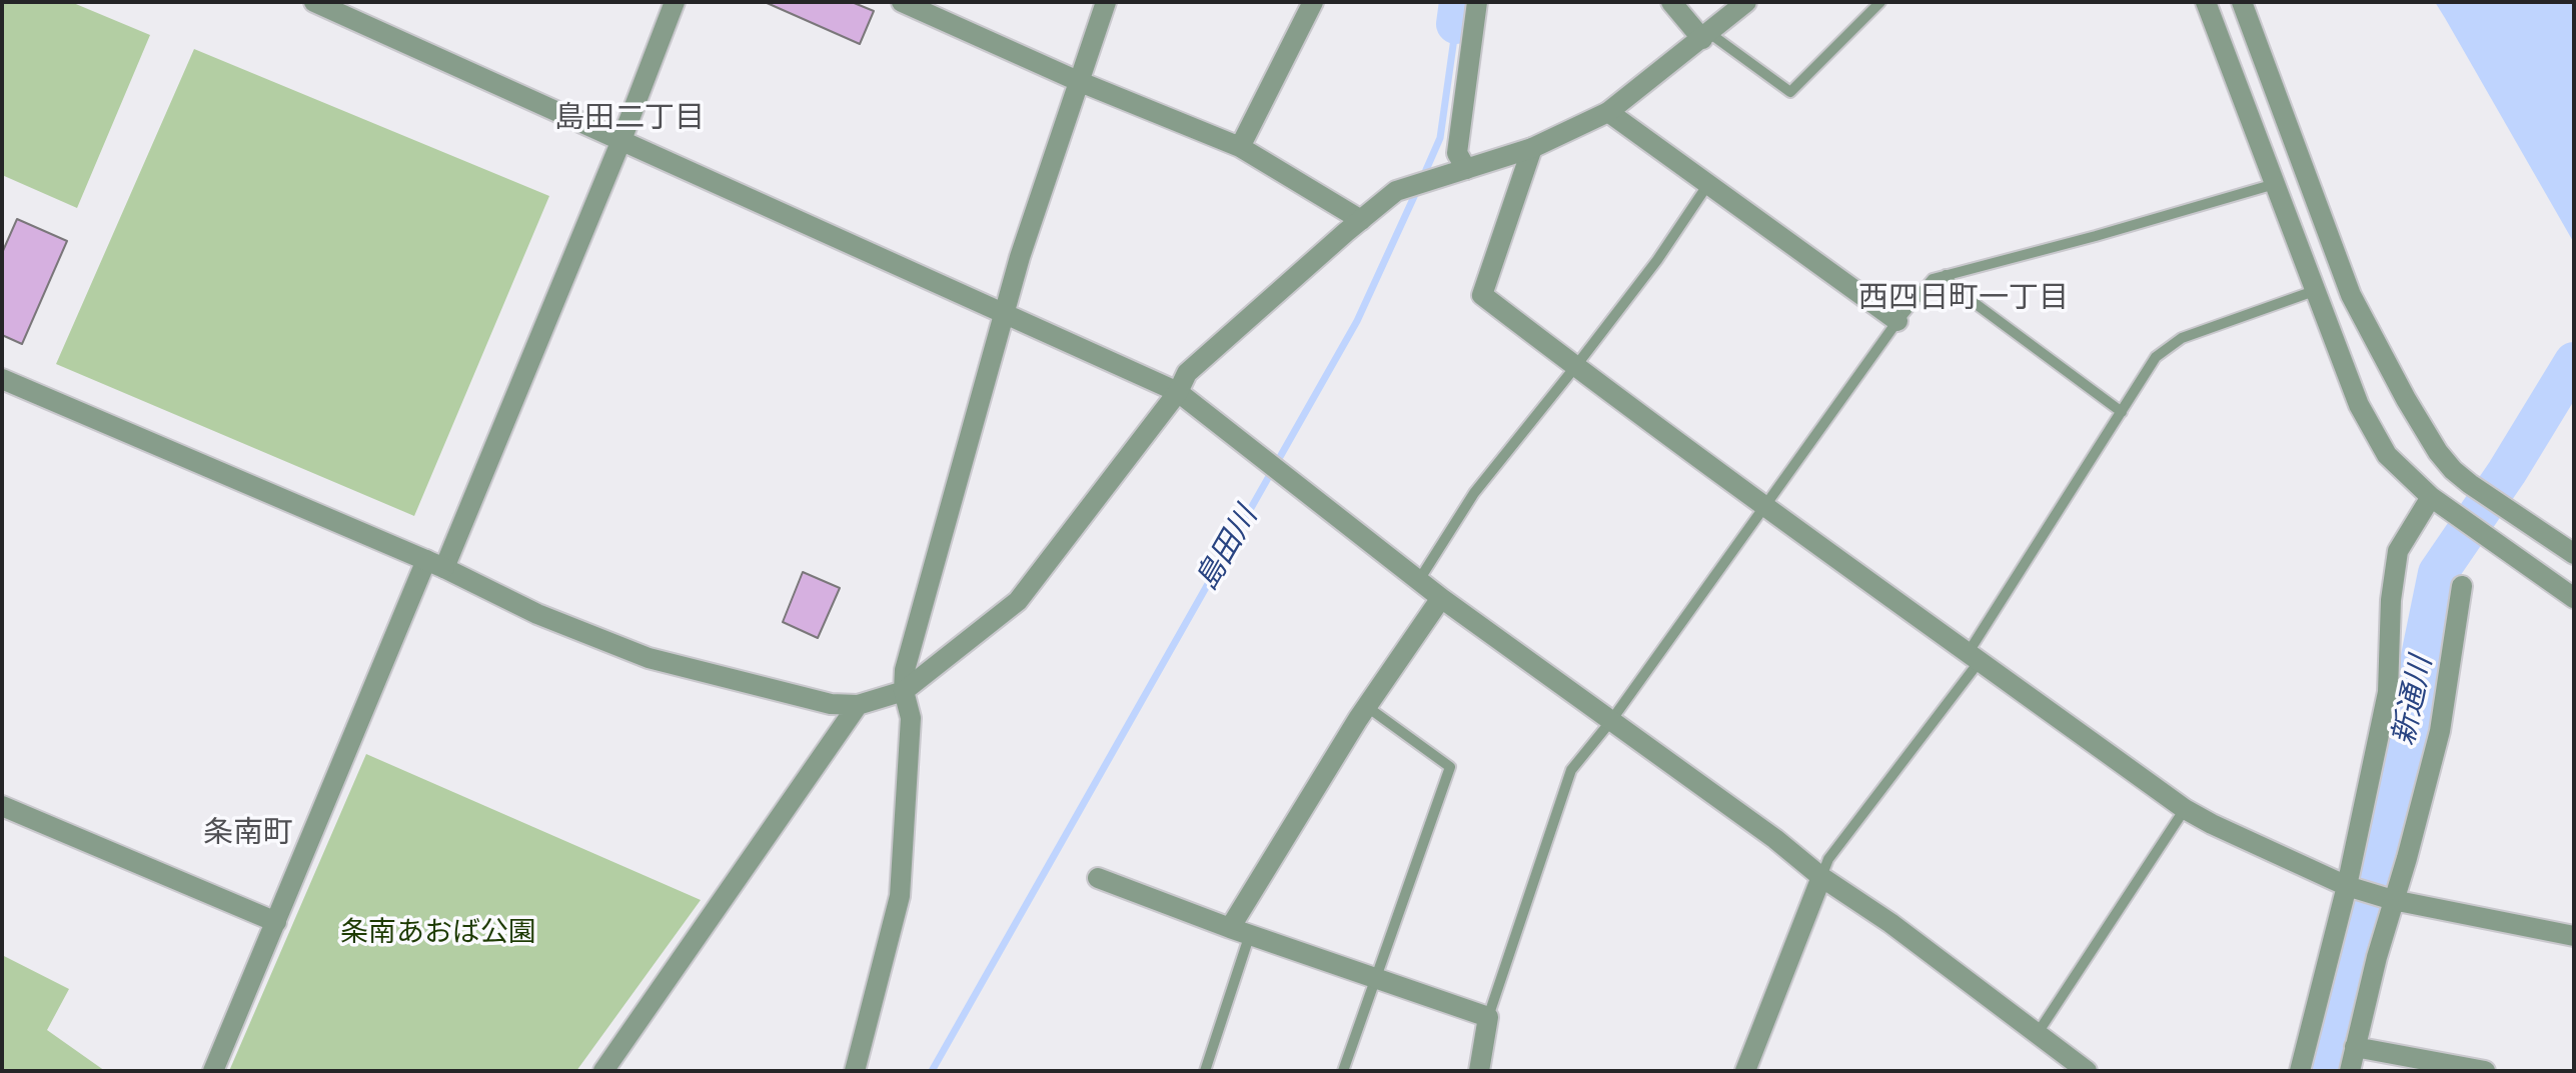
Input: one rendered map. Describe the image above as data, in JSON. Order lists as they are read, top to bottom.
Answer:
{
  "districts": ["島田二丁目", "西四日町一丁目", "条南町"],
  "water": ["島田川", "新通川"],
  "parks": ["条南あおば公園"]
}
